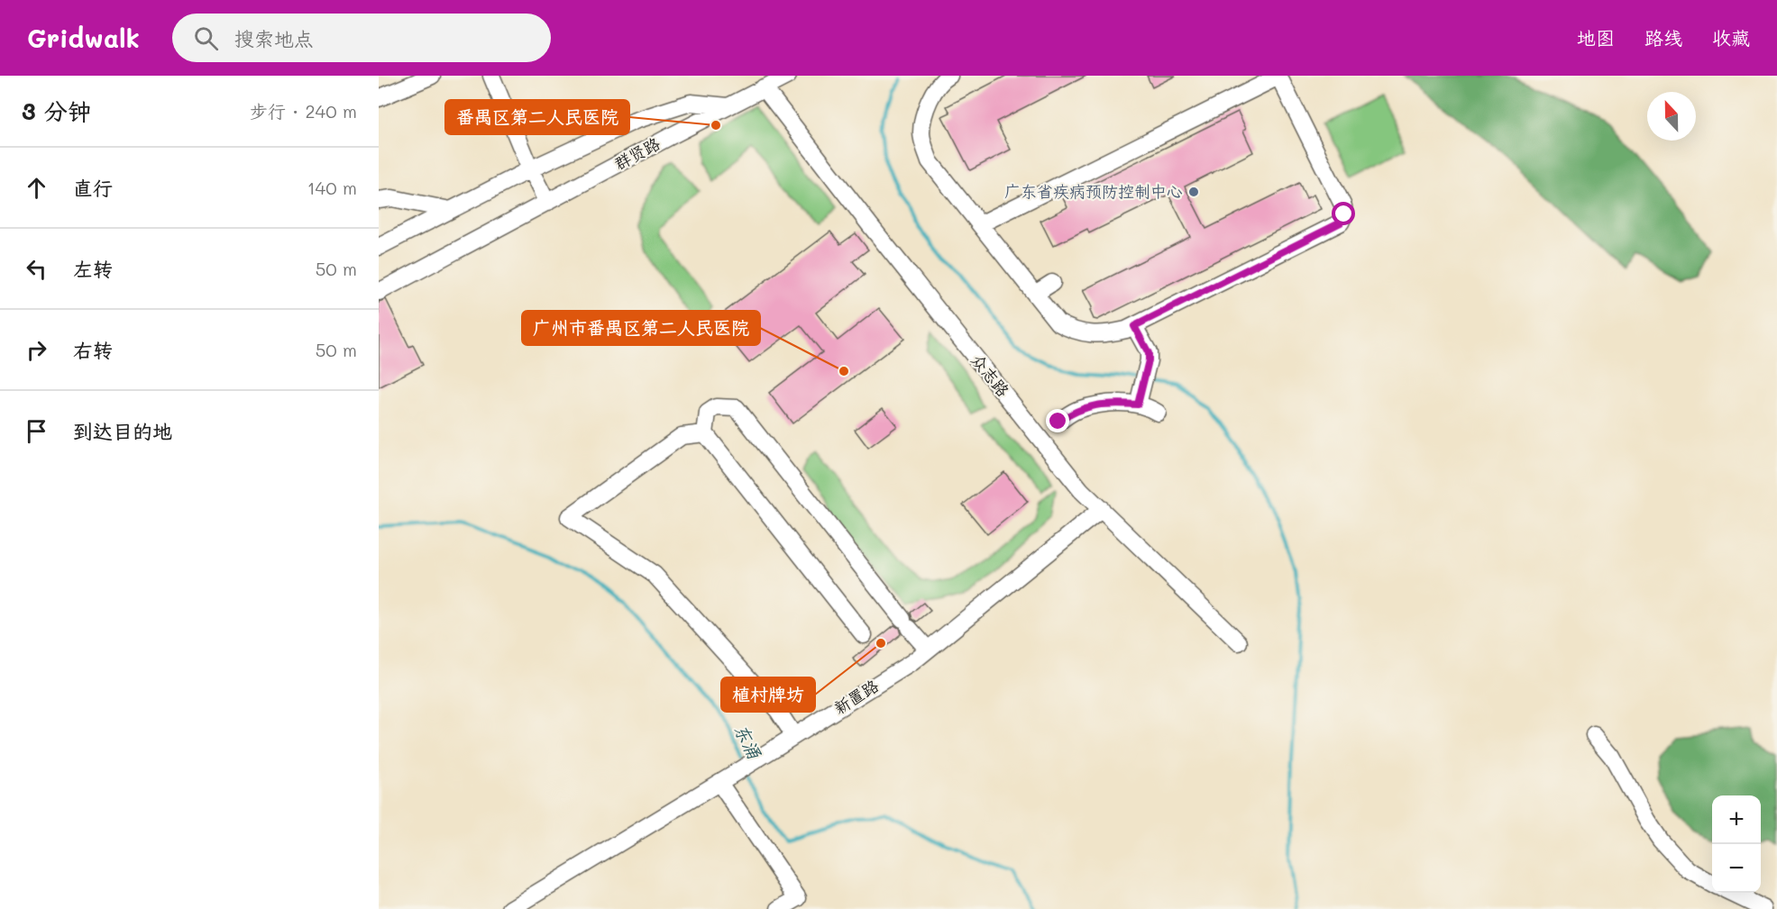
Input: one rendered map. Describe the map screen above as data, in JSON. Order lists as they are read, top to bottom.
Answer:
{
  "streets": {
    "street": ["群贤路", "众志路", "新置路"]
  },
  "crossings": [
    ["群贤路", "众志路"],
    ["众志路", "新置路"]
  ],
  "water": ["东涌"],
  "places": [
    "番禺区第二人民医院",
    "广东省疾病预防控制中心",
    "广州市番禺区第二人民医院",
    "植村牌坊"
  ],
  "north": "top",
  "page": {
    "header": "Gridwalk",
    "search": "搜索地点",
    "nav": ["地图", "路线", "收藏"],
    "heading": ["3 分钟", "步行 · 240 m"],
    "list": [
      ["直行", "140 m"],
      ["左转", "50 m"],
      ["右转", "50 m"],
      "到达目的地"
    ],
    "map_buttons": ["+", "−"]
  }
}
